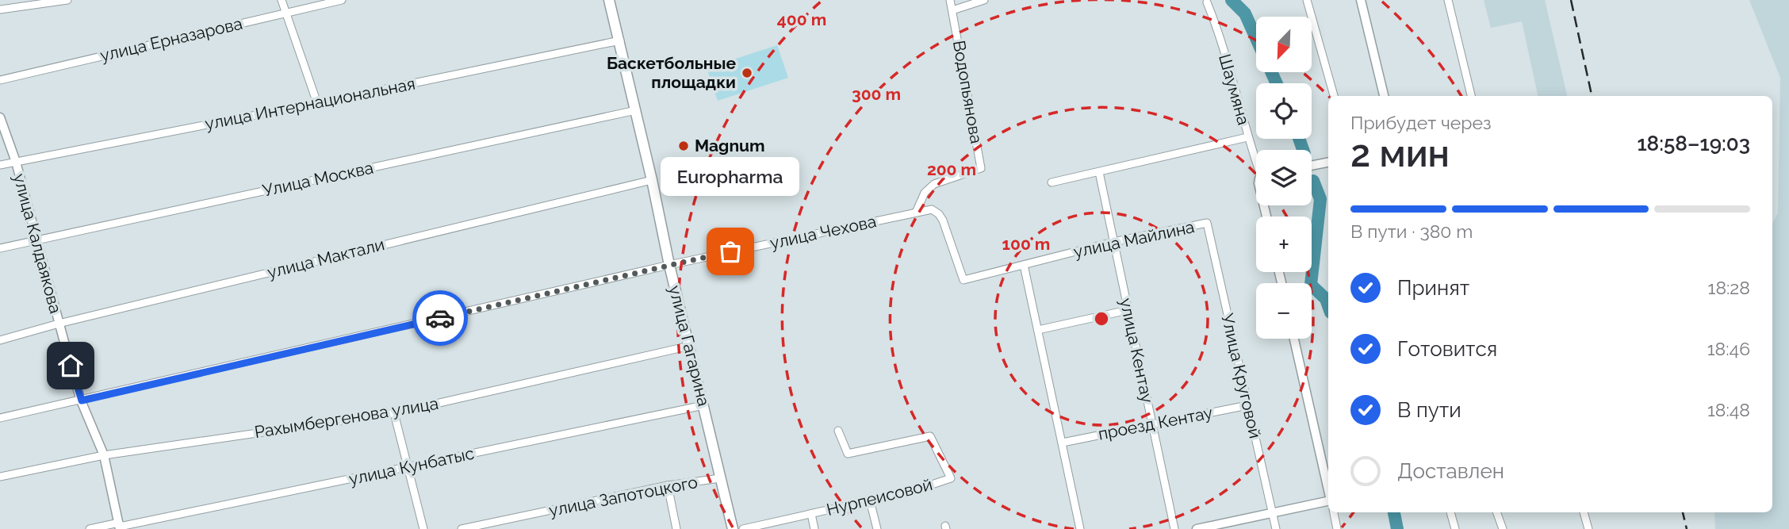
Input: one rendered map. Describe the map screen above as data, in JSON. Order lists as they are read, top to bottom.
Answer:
{
  "streets": {
    "main road": ["улица Гагарина"],
    "street": [
      "улица Ерназарова",
      "Шаумяна",
      "Водопьянова",
      "улица Интернациональная",
      "Улица Москва",
      "улица Чехова",
      "улица Майлина",
      "улица Калдаякова",
      "улица Мактали",
      "улица Кентау",
      "Улица Круговой",
      "Рахымбергенова улица",
      "проезд Кентау",
      "улица Кунбатыс",
      "улица Запотоцкого",
      "Нурпеисовой"
    ]
  },
  "crossings": [
    ["Водопьянова", "улица Чехова"],
    ["улица Интернациональная", "улица Калдаякова"],
    ["улица Интернациональная", "улица Гагарина"],
    ["Улица Москва", "улица Калдаякова"],
    ["Улица Москва", "улица Гагарина"],
    ["улица Чехова", "улица Майлина"],
    ["улица Чехова", "улица Калдаякова"],
    ["улица Чехова", "улица Гагарина"],
    ["улица Майлина", "улица Кентау"],
    ["улица Майлина", "Улица Круговой"],
    ["улица Калдаякова", "улица Мактали"],
    ["улица Калдаякова", "Рахымбергенова улица"],
    ["улица Калдаякова", "улица Кунбатыс"],
    ["улица Мактали", "улица Гагарина"],
    ["улица Гагарина", "Рахымбергенова улица"],
    ["улица Гагарина", "улица Кунбатыс"],
    ["улица Гагарина", "улица Запотоцкого"],
    ["улица Кентау", "проезд Кентау"],
    ["Улица Круговой", "проезд Кентау"]
  ],
  "places": ["Баскетбольные площадки", "Magnum", "Europharma"],
  "north": "bottom left",
  "page": {
    "map_buttons": ["+", "−"],
    "heading": ["2 мин", "Прибудет через", "18:58–19:03"],
    "bubble": "Europharma",
    "bar": "В пути · 380 m",
    "list": [
      ["Принят", "18:28"],
      ["Готовится", "18:46"],
      ["В пути", "18:48"],
      "Доставлен"
    ]
  },
  "rings": [
    "400 m",
    "300 m",
    "200 m",
    "100 m"
  ]
}
